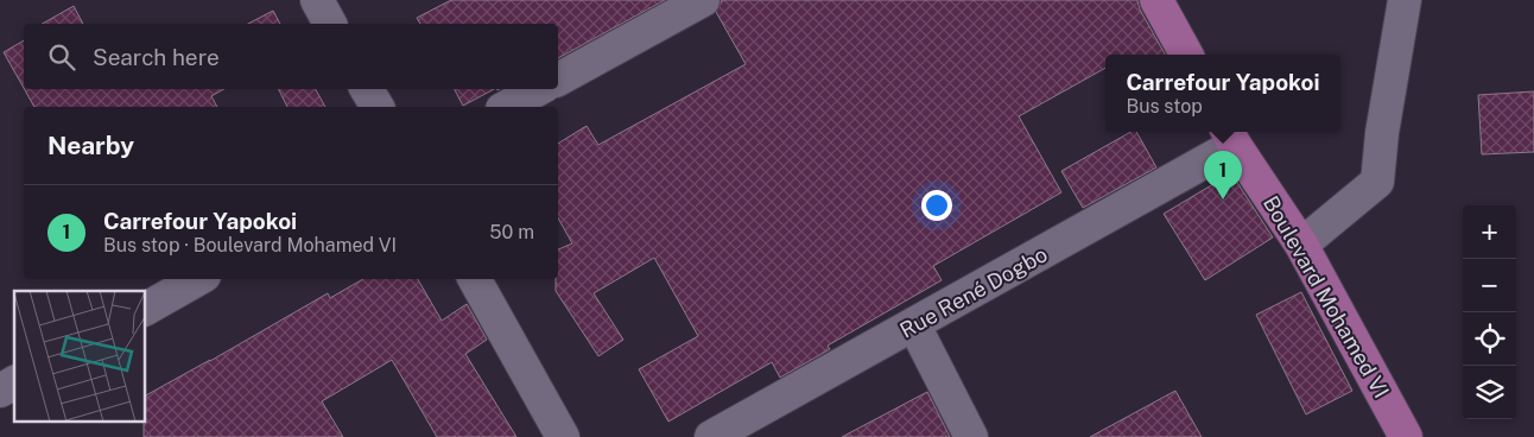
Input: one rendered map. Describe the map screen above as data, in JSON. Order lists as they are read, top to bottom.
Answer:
{
  "streets": {
    "main road": ["Boulevard Mohamed VI"],
    "street": ["Rue René Dogbo"]
  },
  "crossings": [
    ["Rue René Dogbo", "Boulevard Mohamed VI"]
  ],
  "page": {
    "search": "Search here",
    "popup": ["Carrefour Yapokoi", "Bus stop"],
    "heading": "Nearby",
    "pins": "1",
    "list": [
      {
        "mark": "1",
        "name": "Carrefour Yapokoi",
        "note": "Bus stop · Boulevard Mohamed VI",
        "value": "50 m"
      }
    ],
    "map_buttons": ["+", "−"]
  }
}
